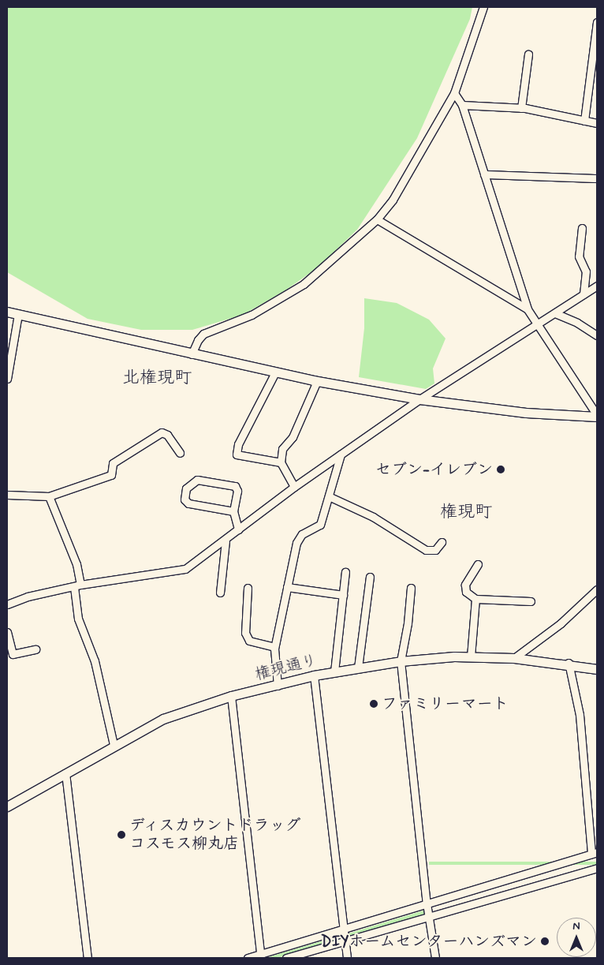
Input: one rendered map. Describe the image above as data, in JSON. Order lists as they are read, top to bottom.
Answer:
{
  "streets": {
    "street": ["権現通り"]
  },
  "districts": ["北権現町", "権現町"],
  "places": [
    "セブン-イレブン",
    "ファミリーマート",
    "ディスカウントドラッグ コスモス柳丸店",
    "DIYホームセンターハンズマン"
  ],
  "north": "top"
}
